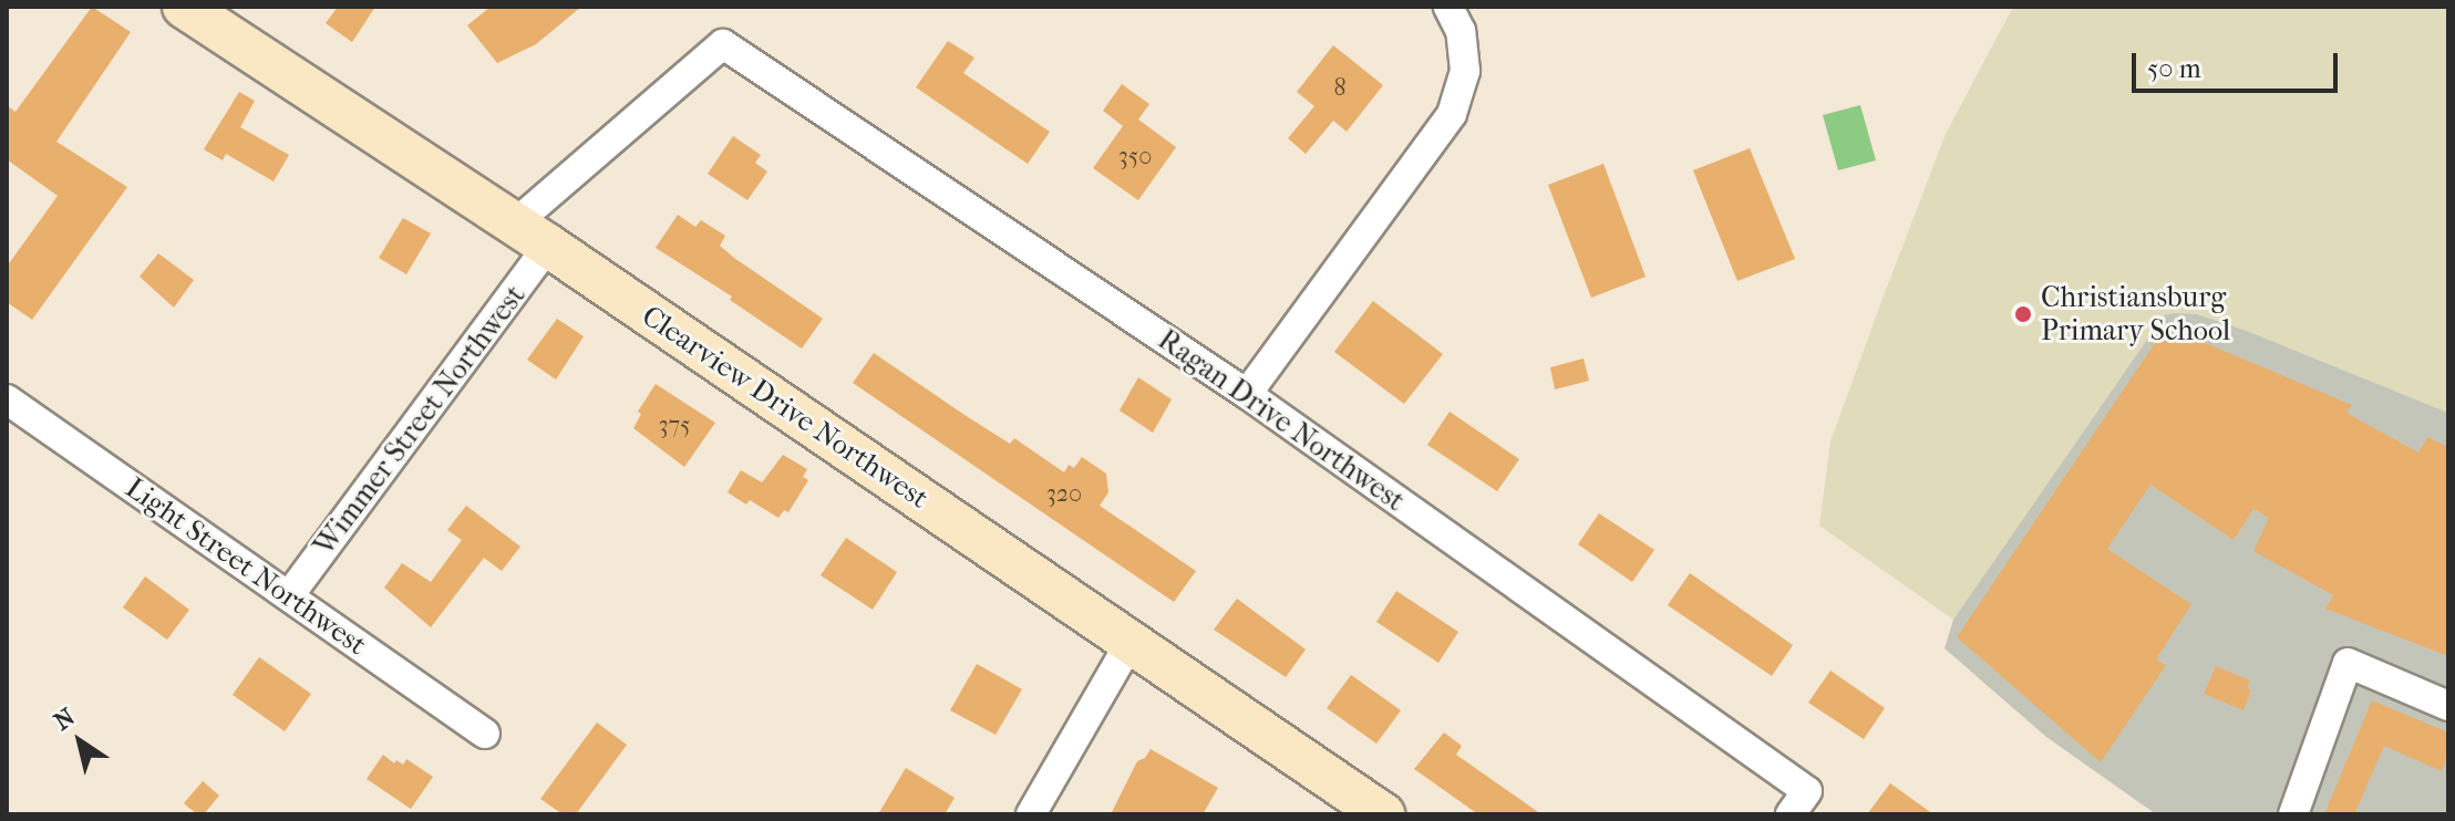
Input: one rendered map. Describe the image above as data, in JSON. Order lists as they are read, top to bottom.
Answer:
{
  "streets": {
    "street": [
      "Clearview Drive Northwest",
      "Wimmer Street Northwest",
      "Ragan Drive Northwest",
      "Light Street Northwest"
    ]
  },
  "crossings": [
    ["Clearview Drive Northwest", "Wimmer Street Northwest"],
    ["Wimmer Street Northwest", "Ragan Drive Northwest"],
    ["Wimmer Street Northwest", "Light Street Northwest"]
  ],
  "places": ["Christiansburg Primary School"],
  "house_numbers": [
    "8",
    "350",
    "375",
    "320"
  ],
  "scale_bar": "50 m",
  "north": "top left"
}
